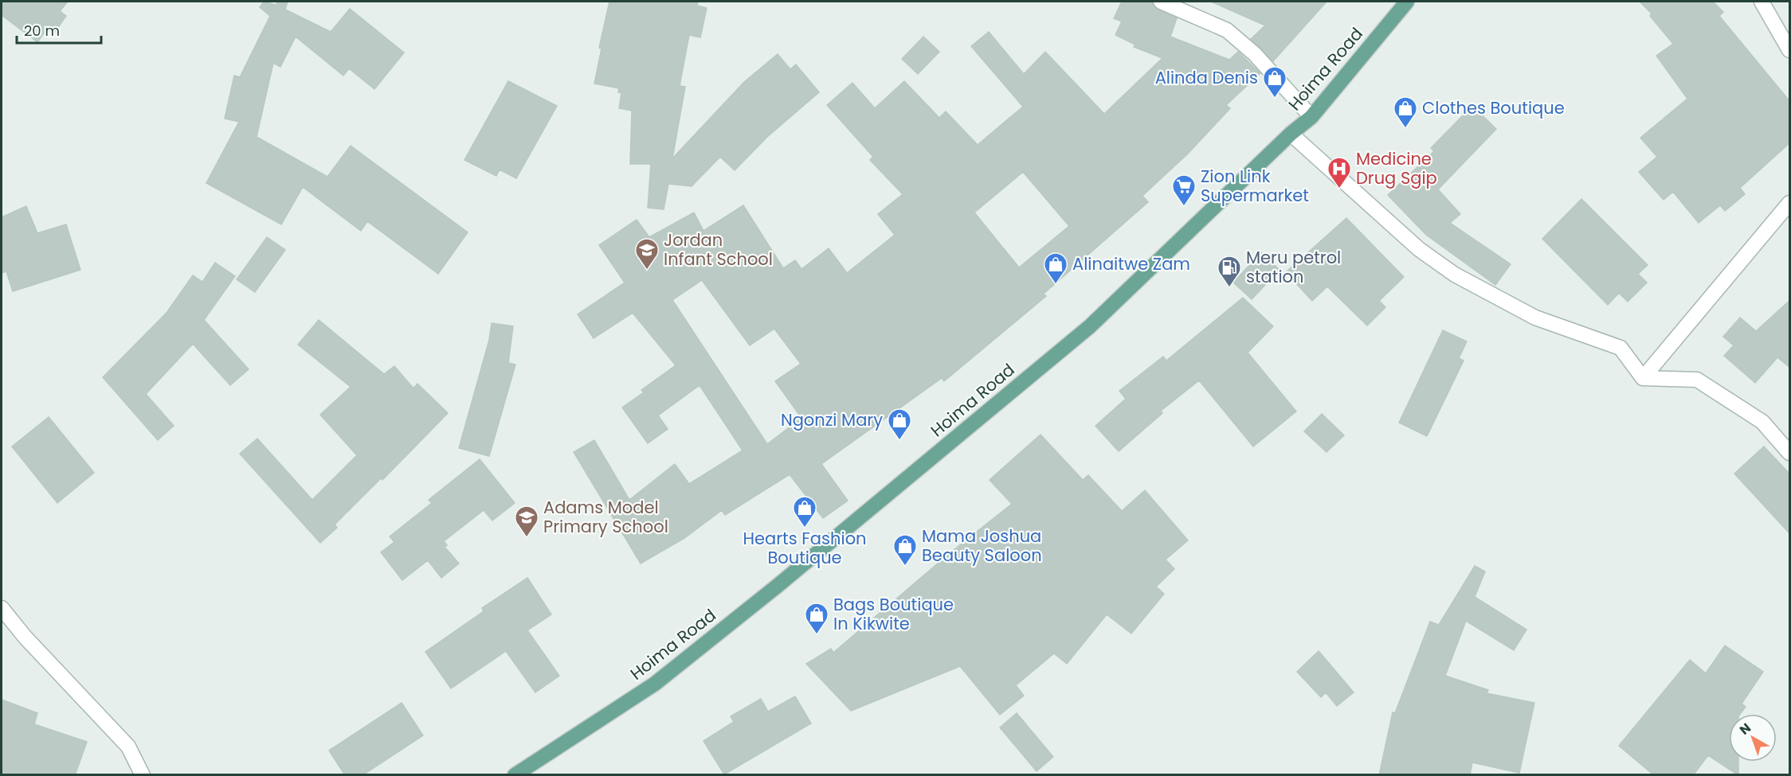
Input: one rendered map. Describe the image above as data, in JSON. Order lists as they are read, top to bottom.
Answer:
{
  "streets": {
    "main road": ["Hoima Road"]
  },
  "places": {
    "shop": [
      "Alinda Denis",
      "Clothes Boutique",
      "Alinaitwe Zam",
      "Ngonzi Mary",
      "Hearts Fashion Boutique",
      "Mama Joshua Beauty Saloon",
      "Bags Boutique In Kikwite"
    ],
    "hospital": ["Medicine Drug Sgip"],
    "supermarket": ["Zion Link Supermarket"],
    "school or university": ["Jordan Infant School", "Adams Model Primary School"],
    "fuel station": ["Meru petrol station"]
  },
  "scale_bar": "20 m",
  "north": "top left"
}
